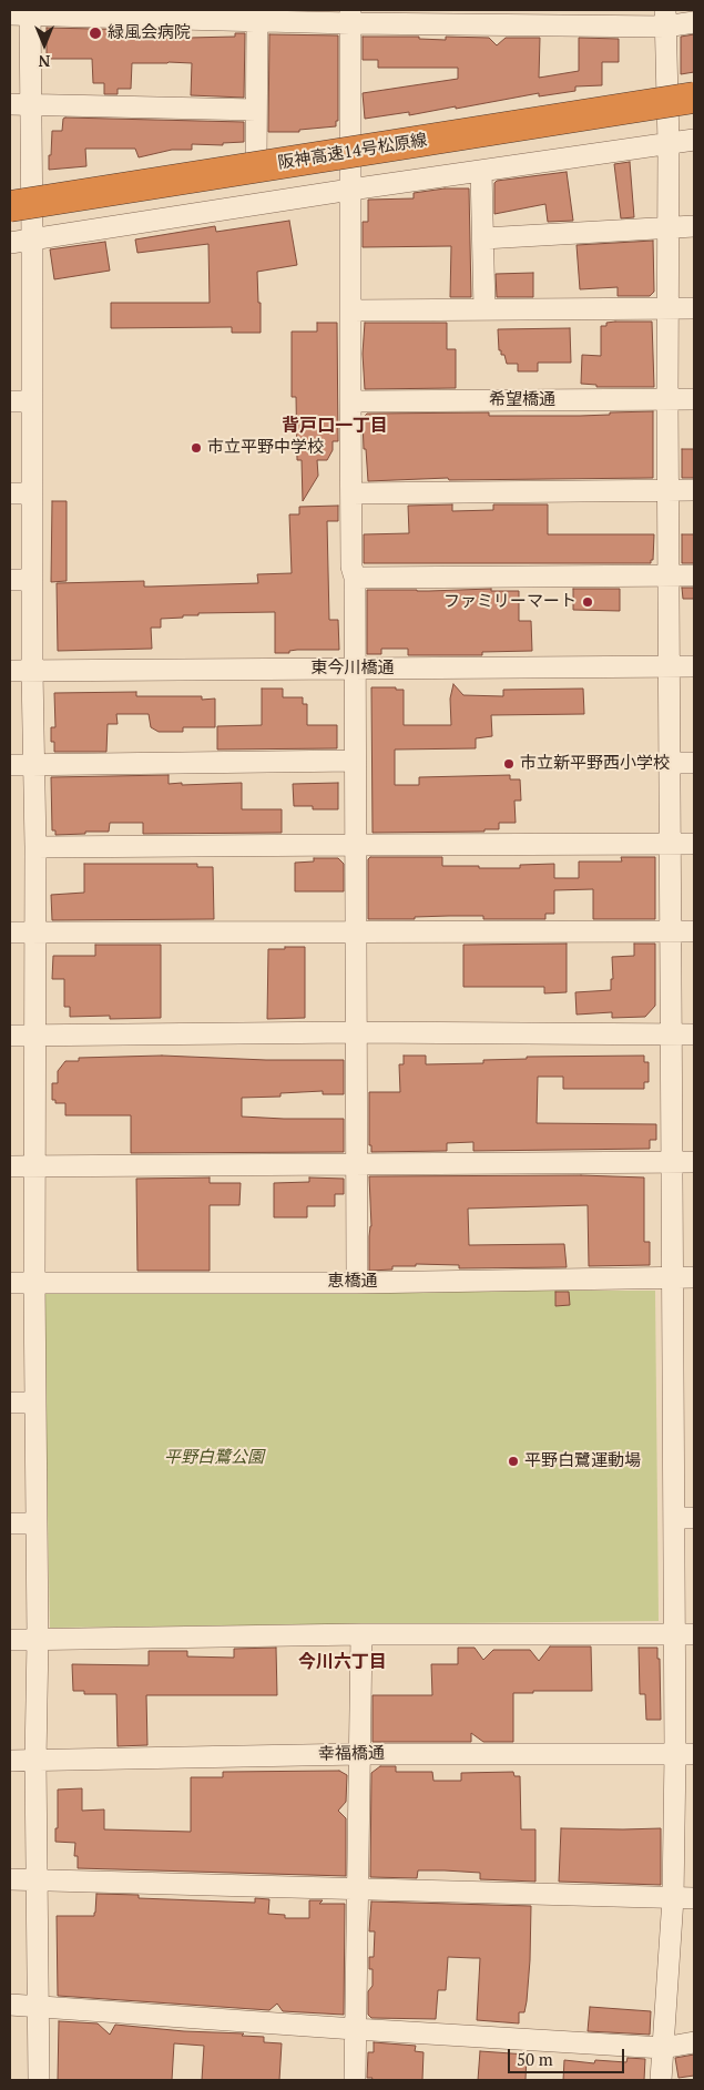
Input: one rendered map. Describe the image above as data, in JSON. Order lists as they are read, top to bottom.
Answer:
{
  "streets": {
    "highway": ["阪神高速14号松原線"],
    "street": [
      "希望橋通",
      "東今川橋通",
      "恵橋通",
      "幸福橋通"
    ]
  },
  "districts": ["背戸口一丁目", "今川六丁目"],
  "parks": ["平野白鷺公園"],
  "places": [
    "緑風会病院",
    "市立平野中学校",
    "ファミリーマート",
    "市立新平野西小学校",
    "平野白鷺運動場"
  ],
  "scale_bar": "50 m",
  "north": "bottom"
}
